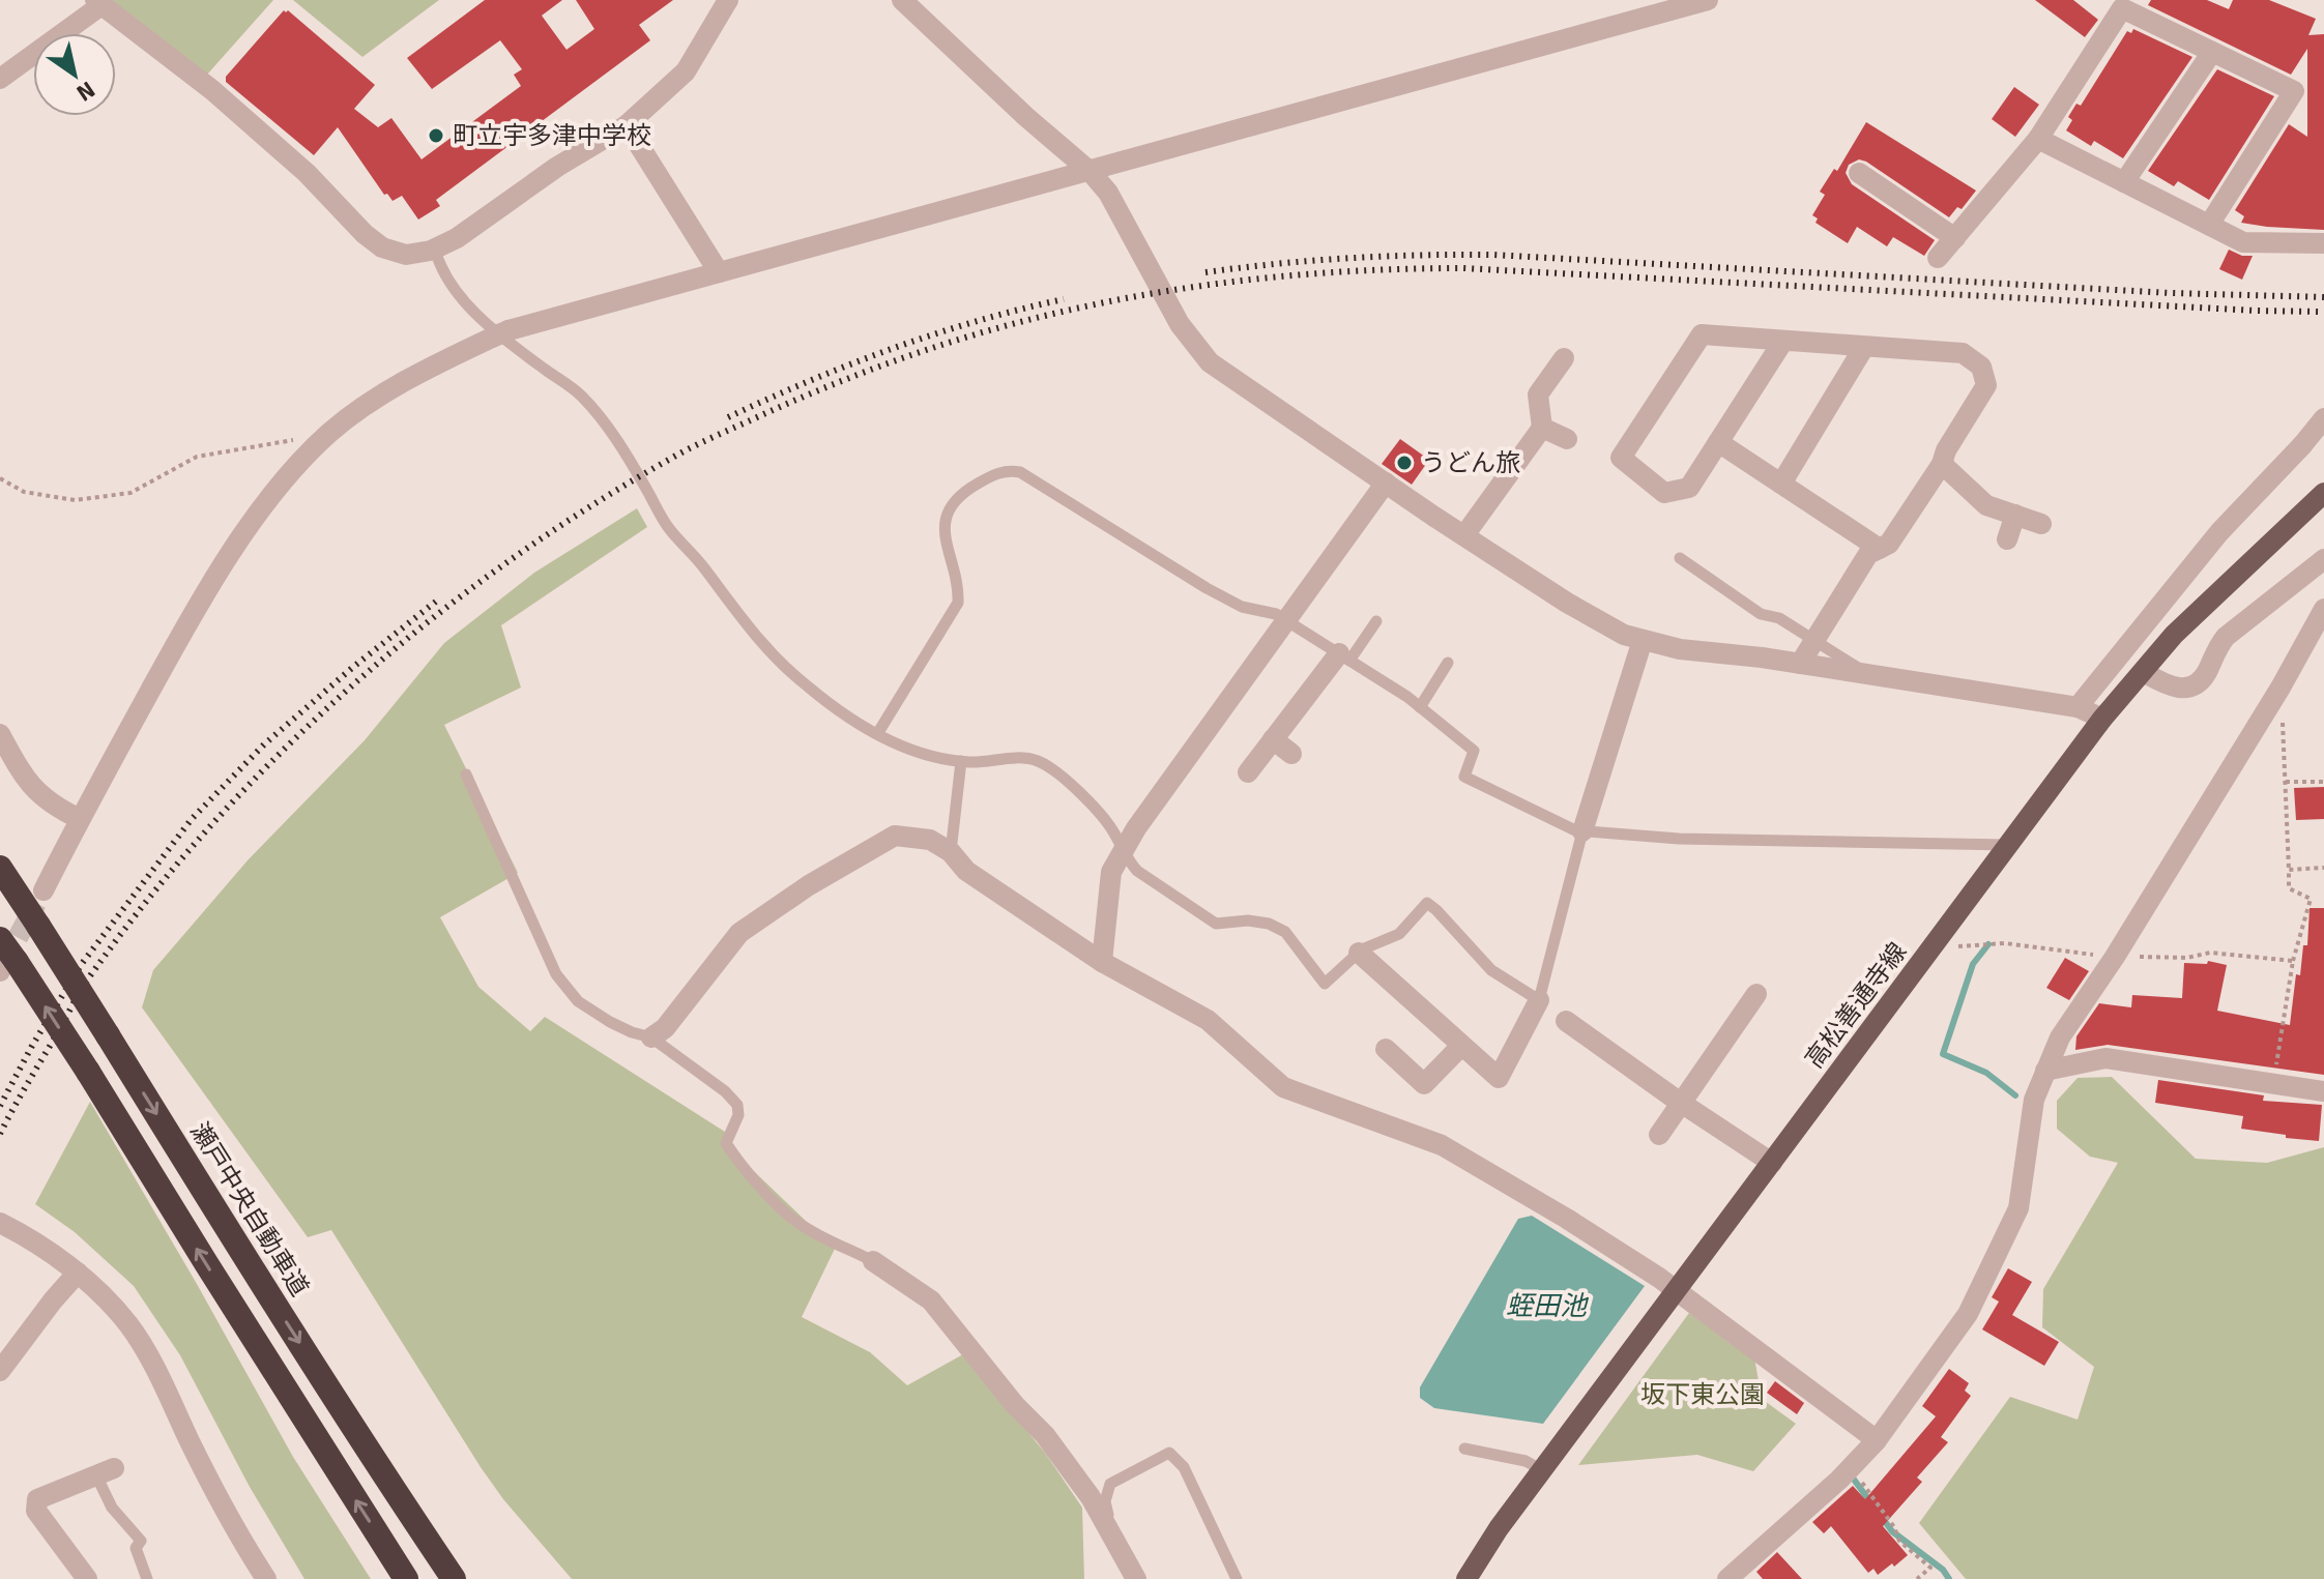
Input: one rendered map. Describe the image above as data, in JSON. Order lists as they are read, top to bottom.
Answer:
{
  "streets": {
    "highway": ["瀬戸中央自動車道"],
    "main road": ["高松善通寺線"]
  },
  "water": ["蛭田池"],
  "parks": ["坂下東公園"],
  "places": ["町立宇多津中学校", "うどん旅"],
  "north": "bottom right"
}
